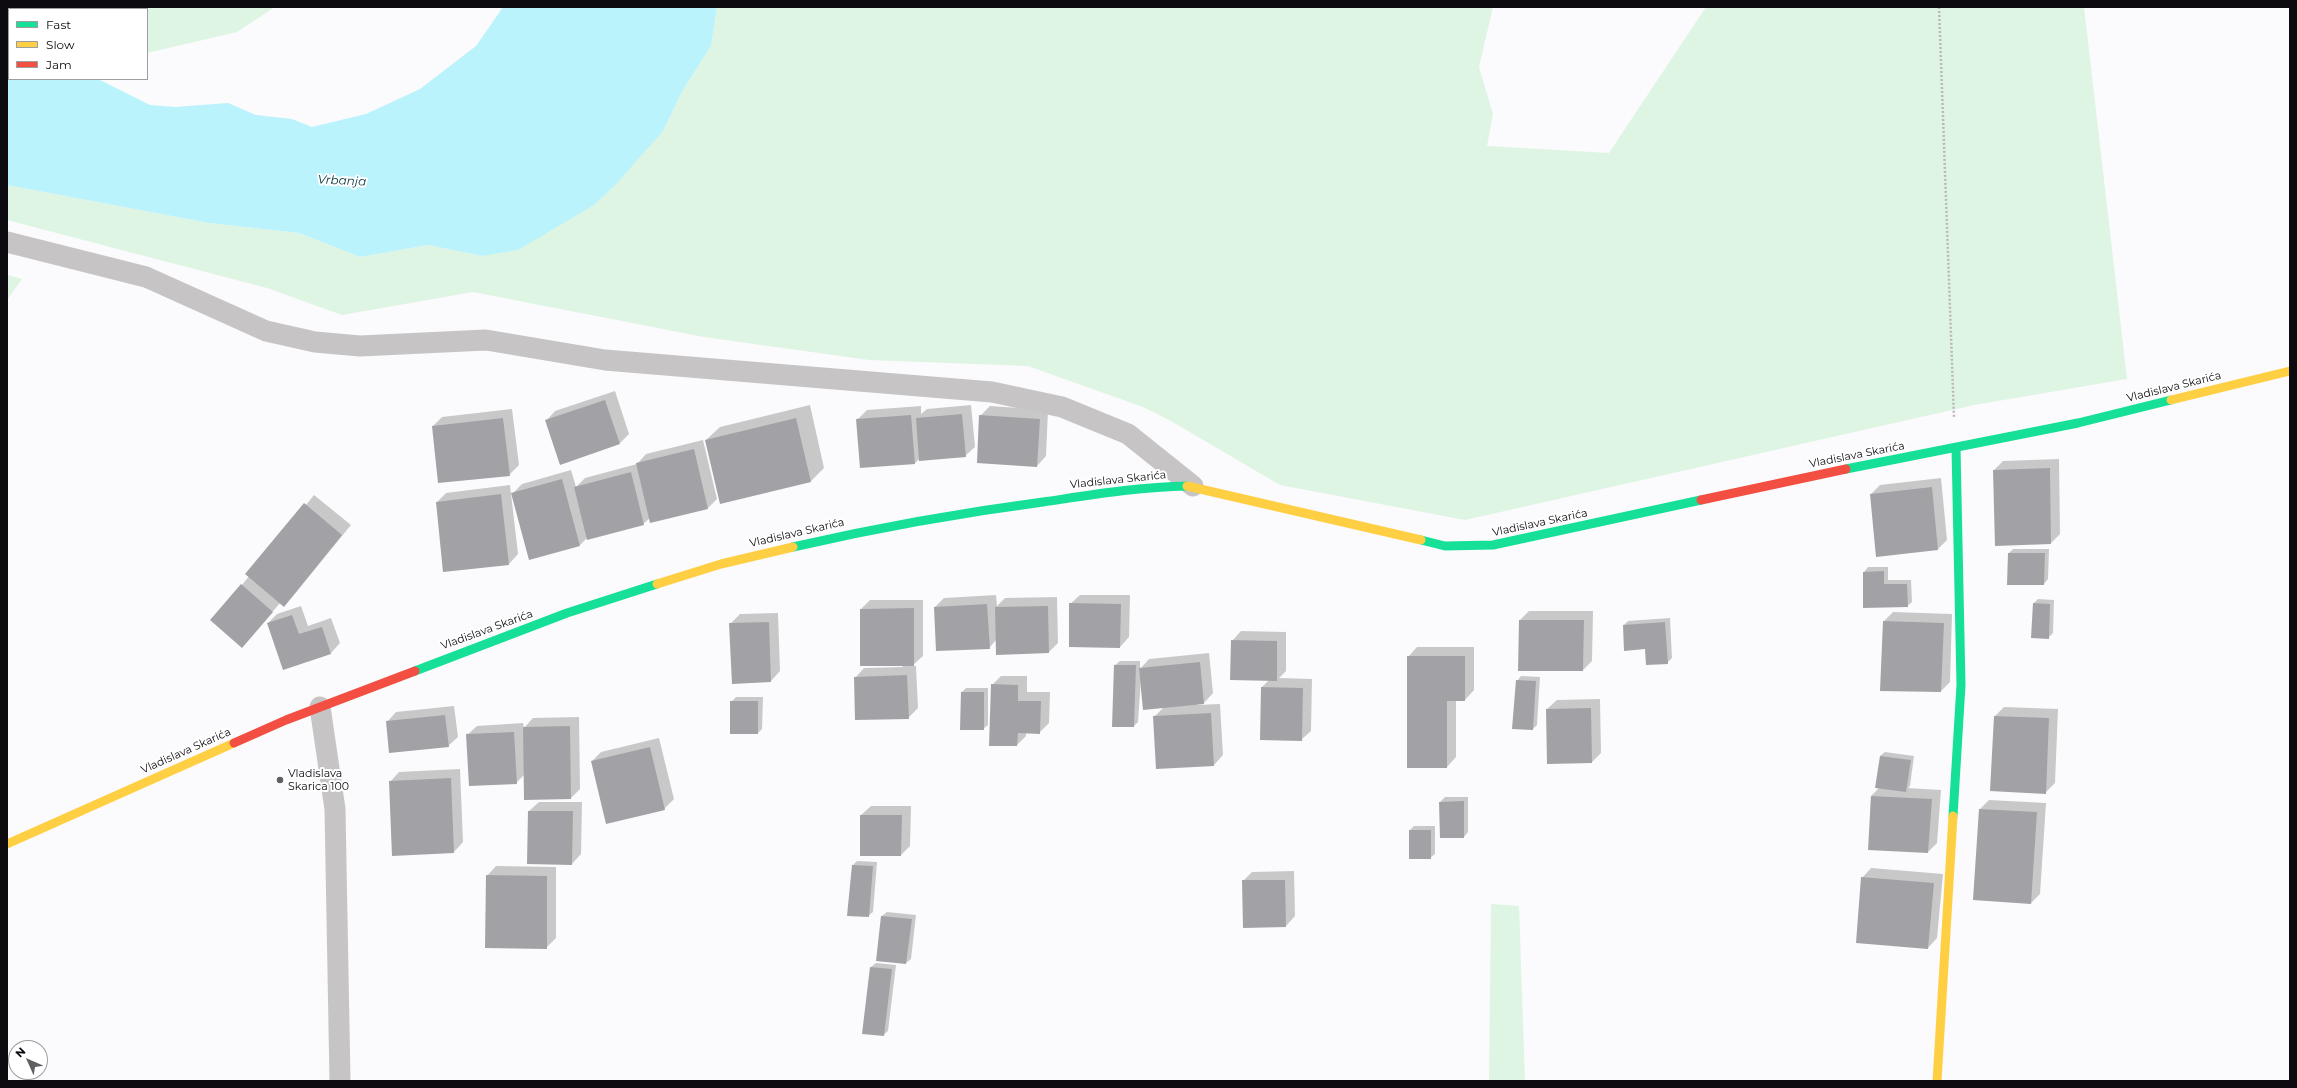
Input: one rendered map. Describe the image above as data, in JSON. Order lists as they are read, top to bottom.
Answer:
{
  "streets": {
    "street": ["Vladislava Skarića"]
  },
  "water": ["Vrbanja"],
  "places": ["Vladislava Skarica 100"],
  "legend": ["Fast", "Slow", "Jam"],
  "north": "top left"
}
